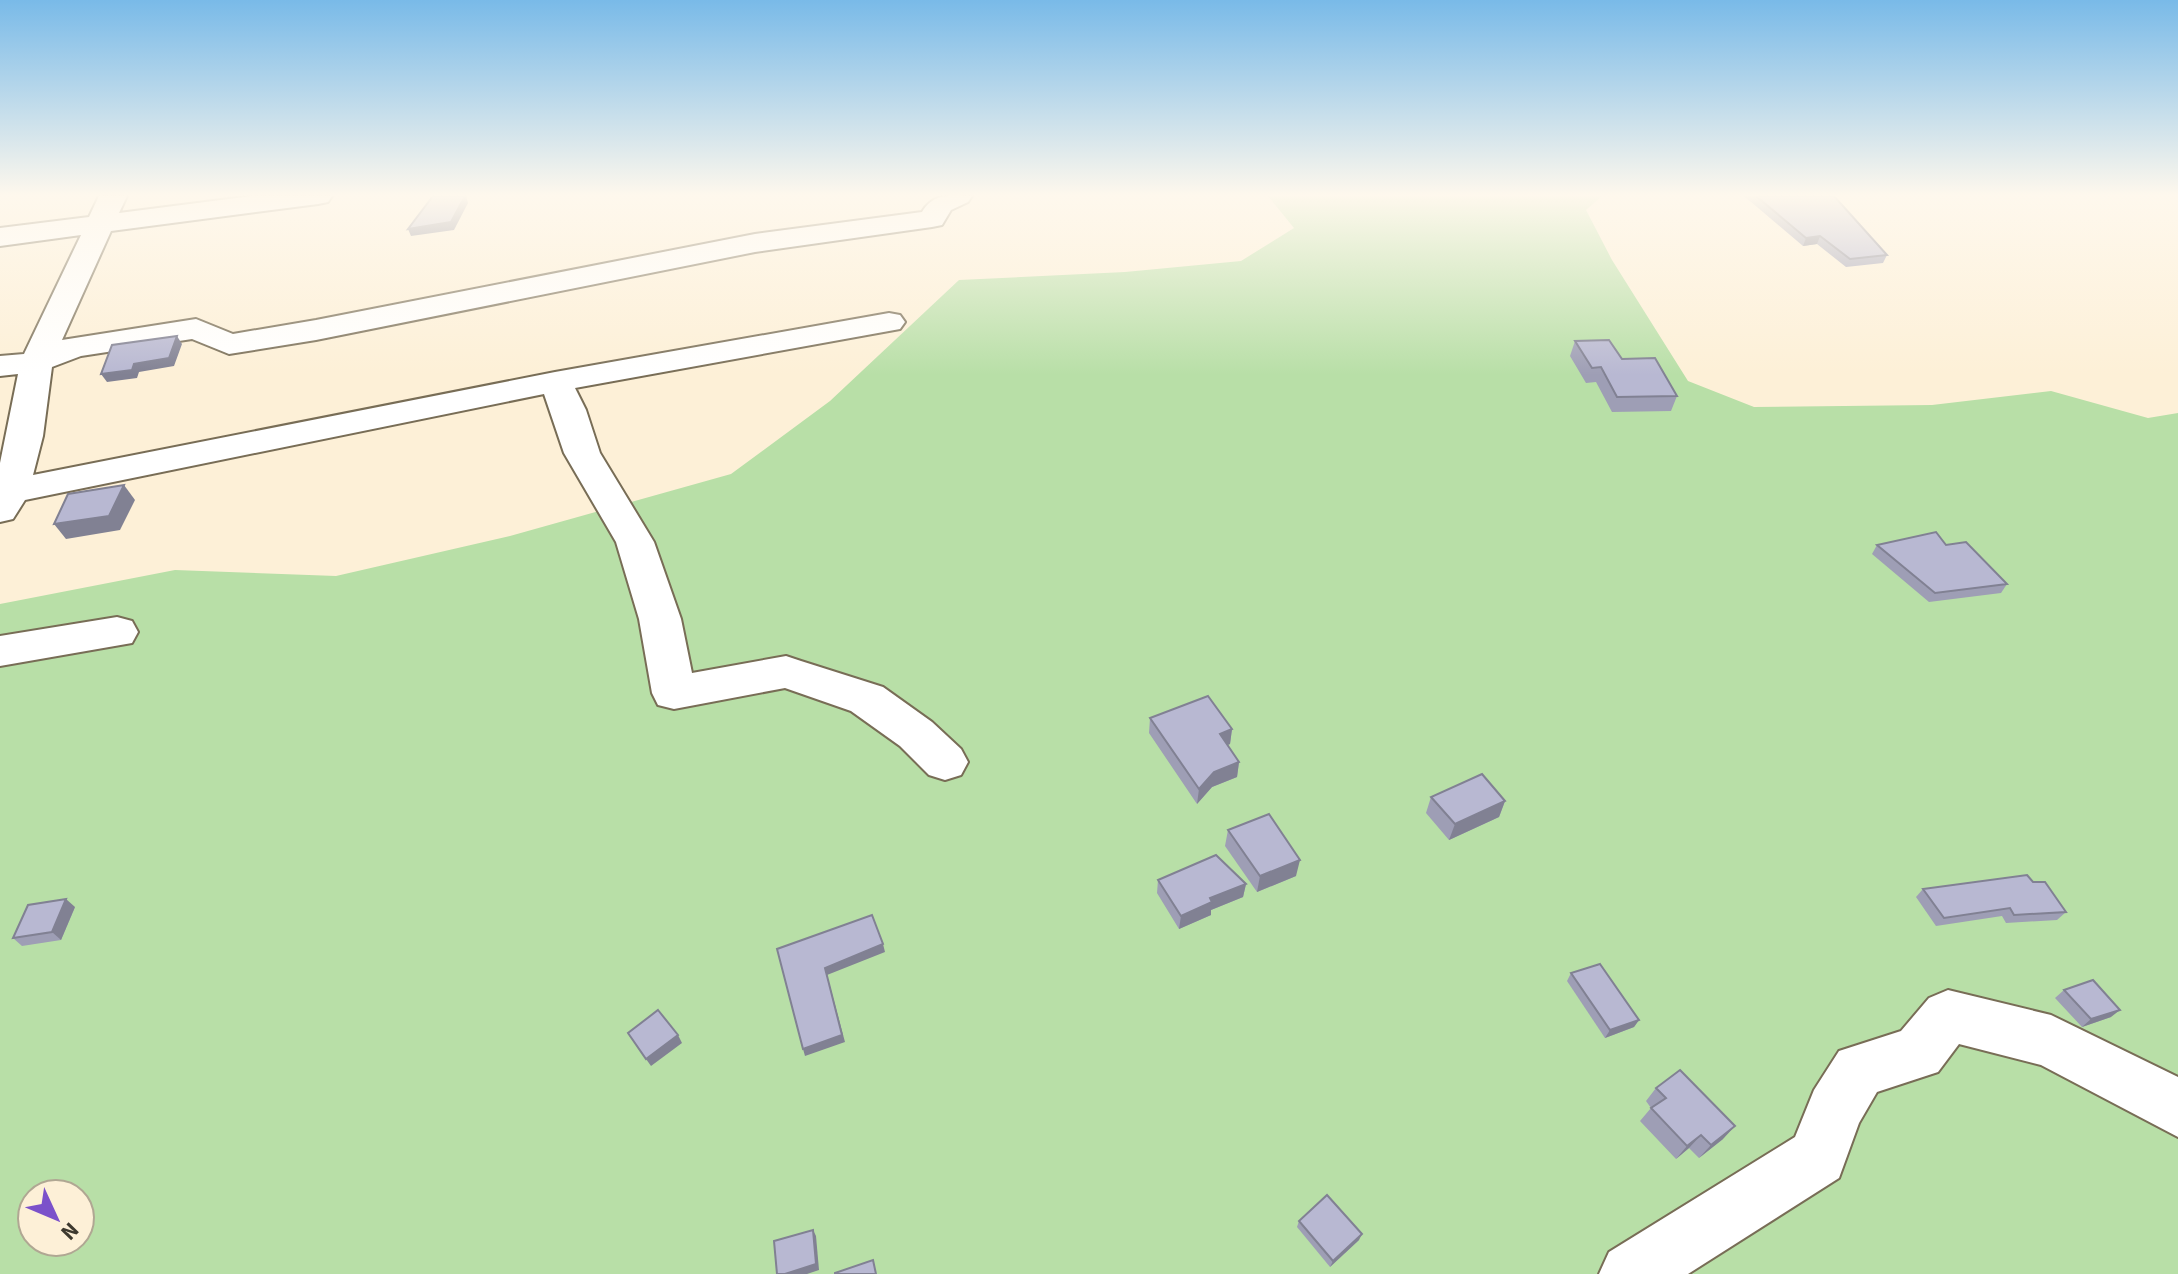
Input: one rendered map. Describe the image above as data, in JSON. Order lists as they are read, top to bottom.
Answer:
{
  "north": "bottom right"
}
